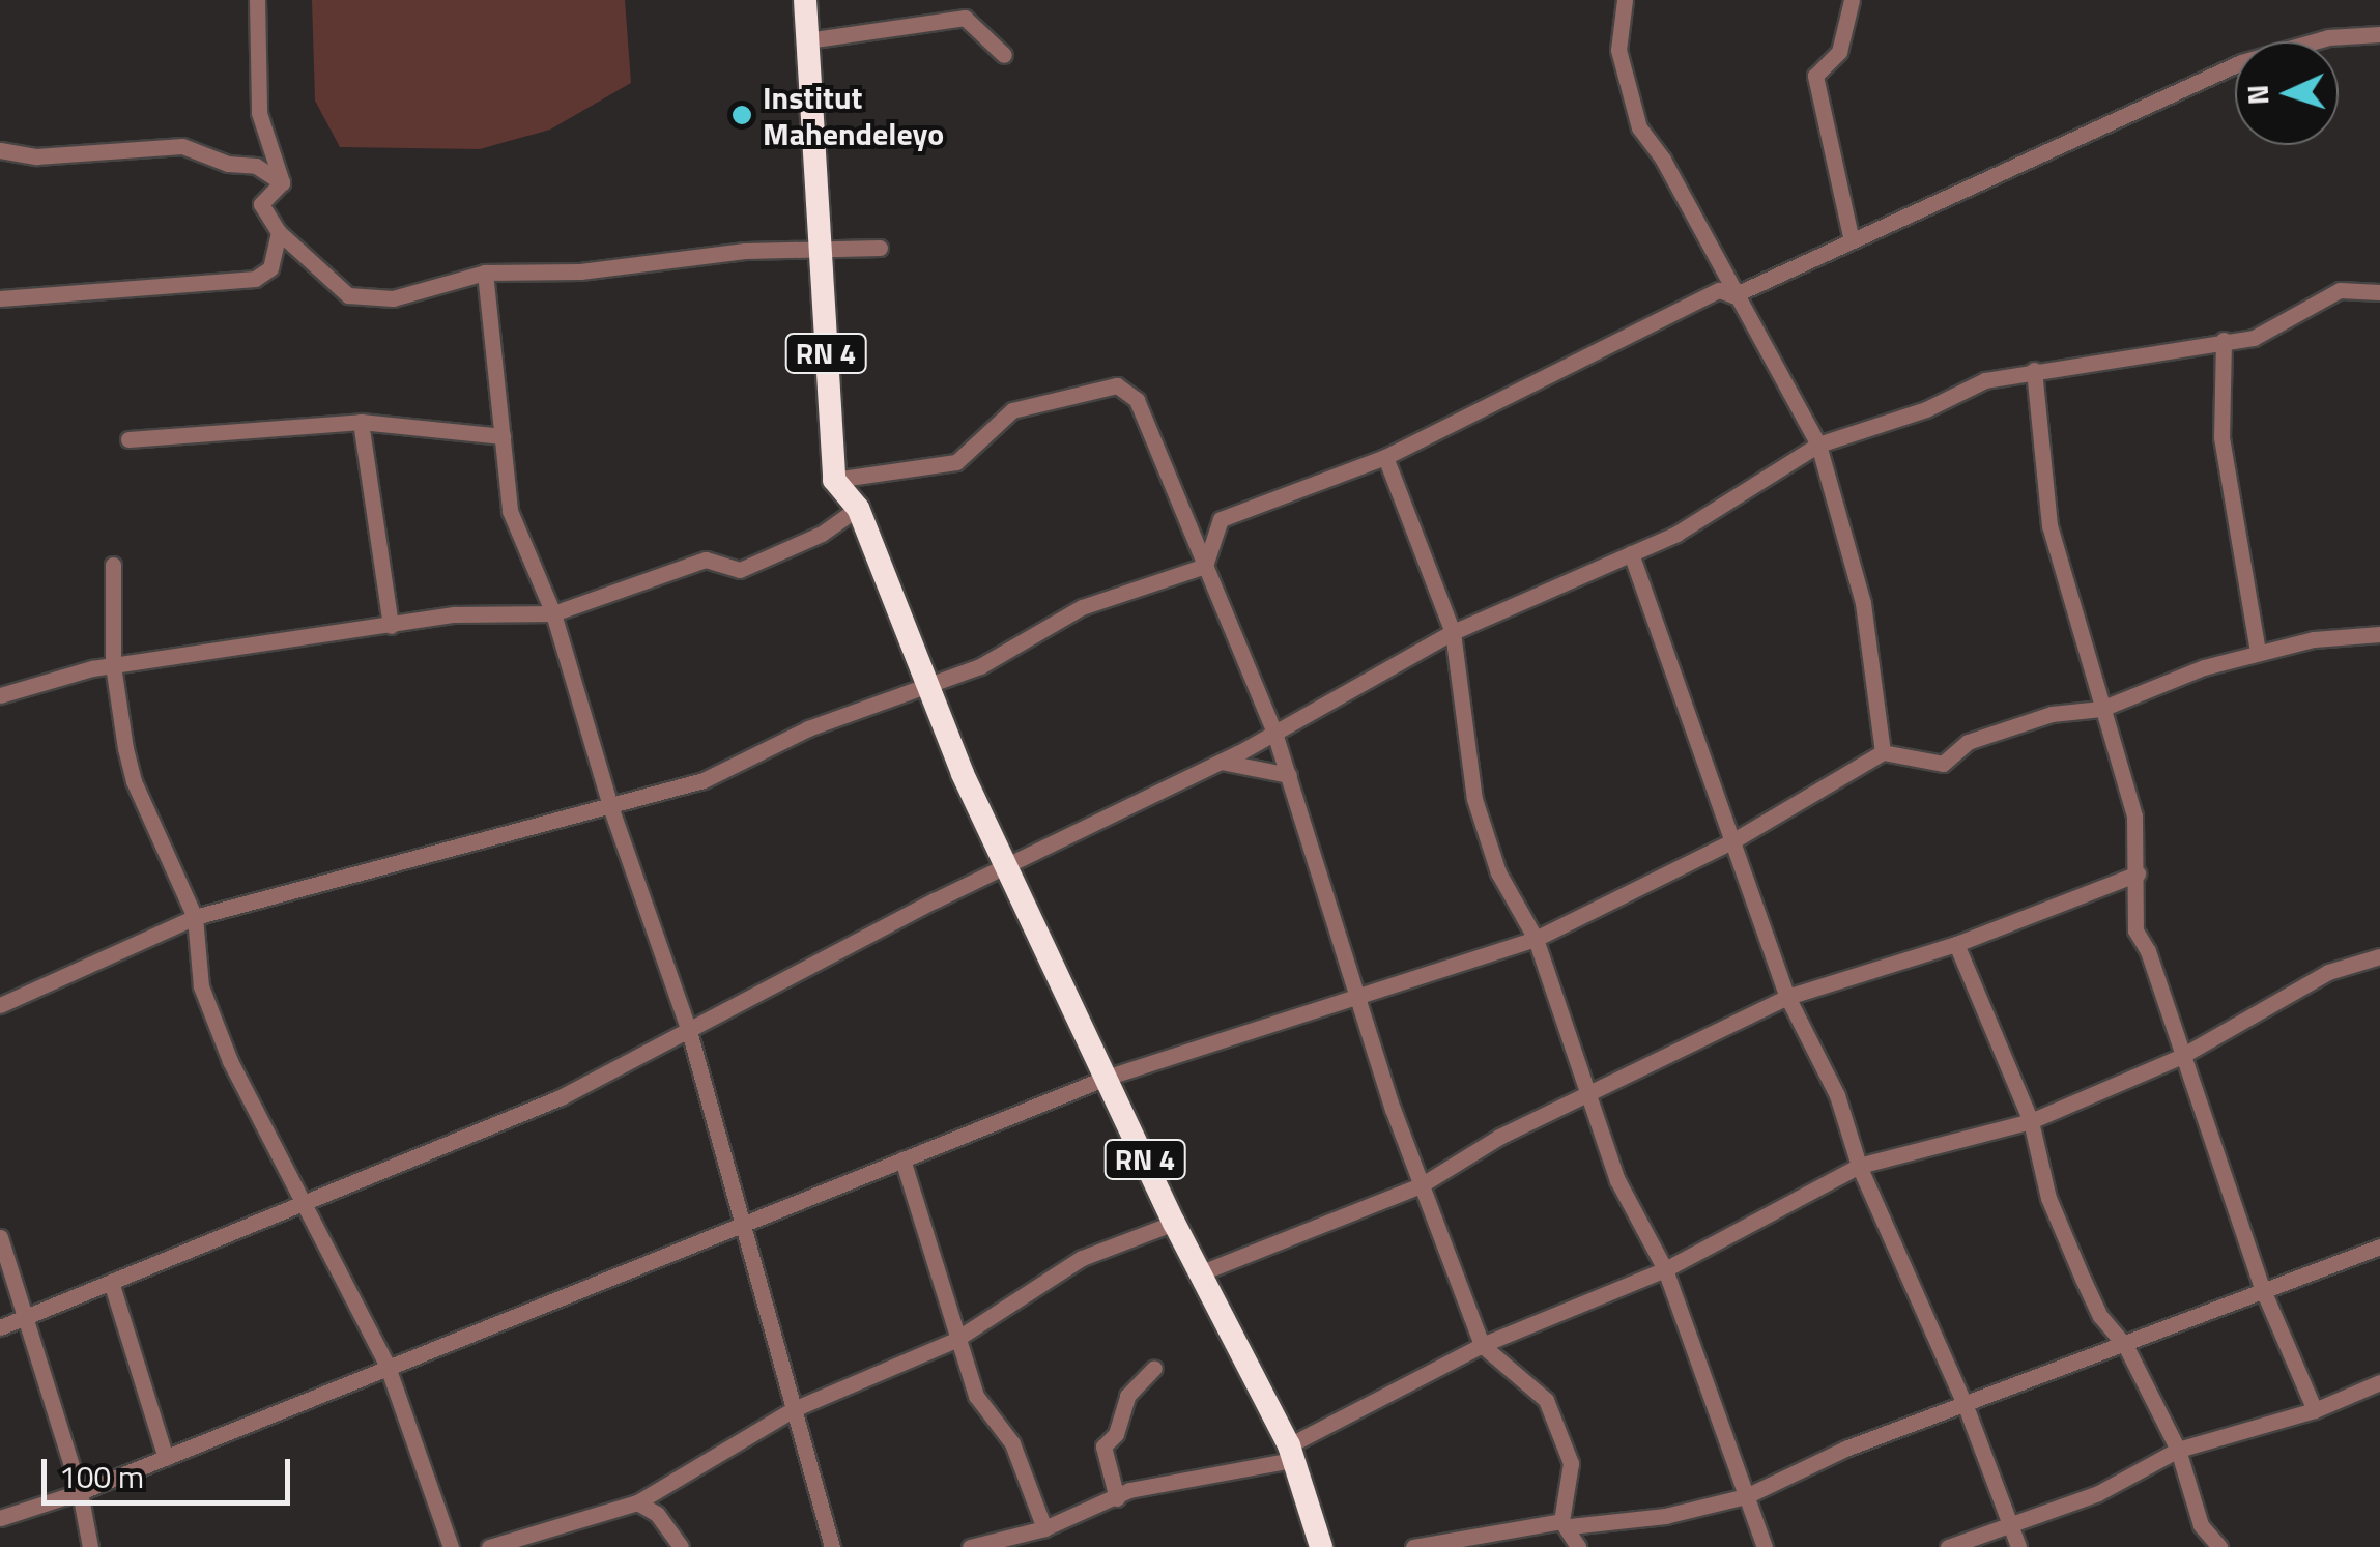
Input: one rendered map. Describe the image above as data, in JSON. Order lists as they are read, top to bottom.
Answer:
{
  "streets": {
    "highway": ["RN 4"]
  },
  "places": ["Institut Mahendeleyo"],
  "scale_bar": "100 m",
  "north": "left"
}
